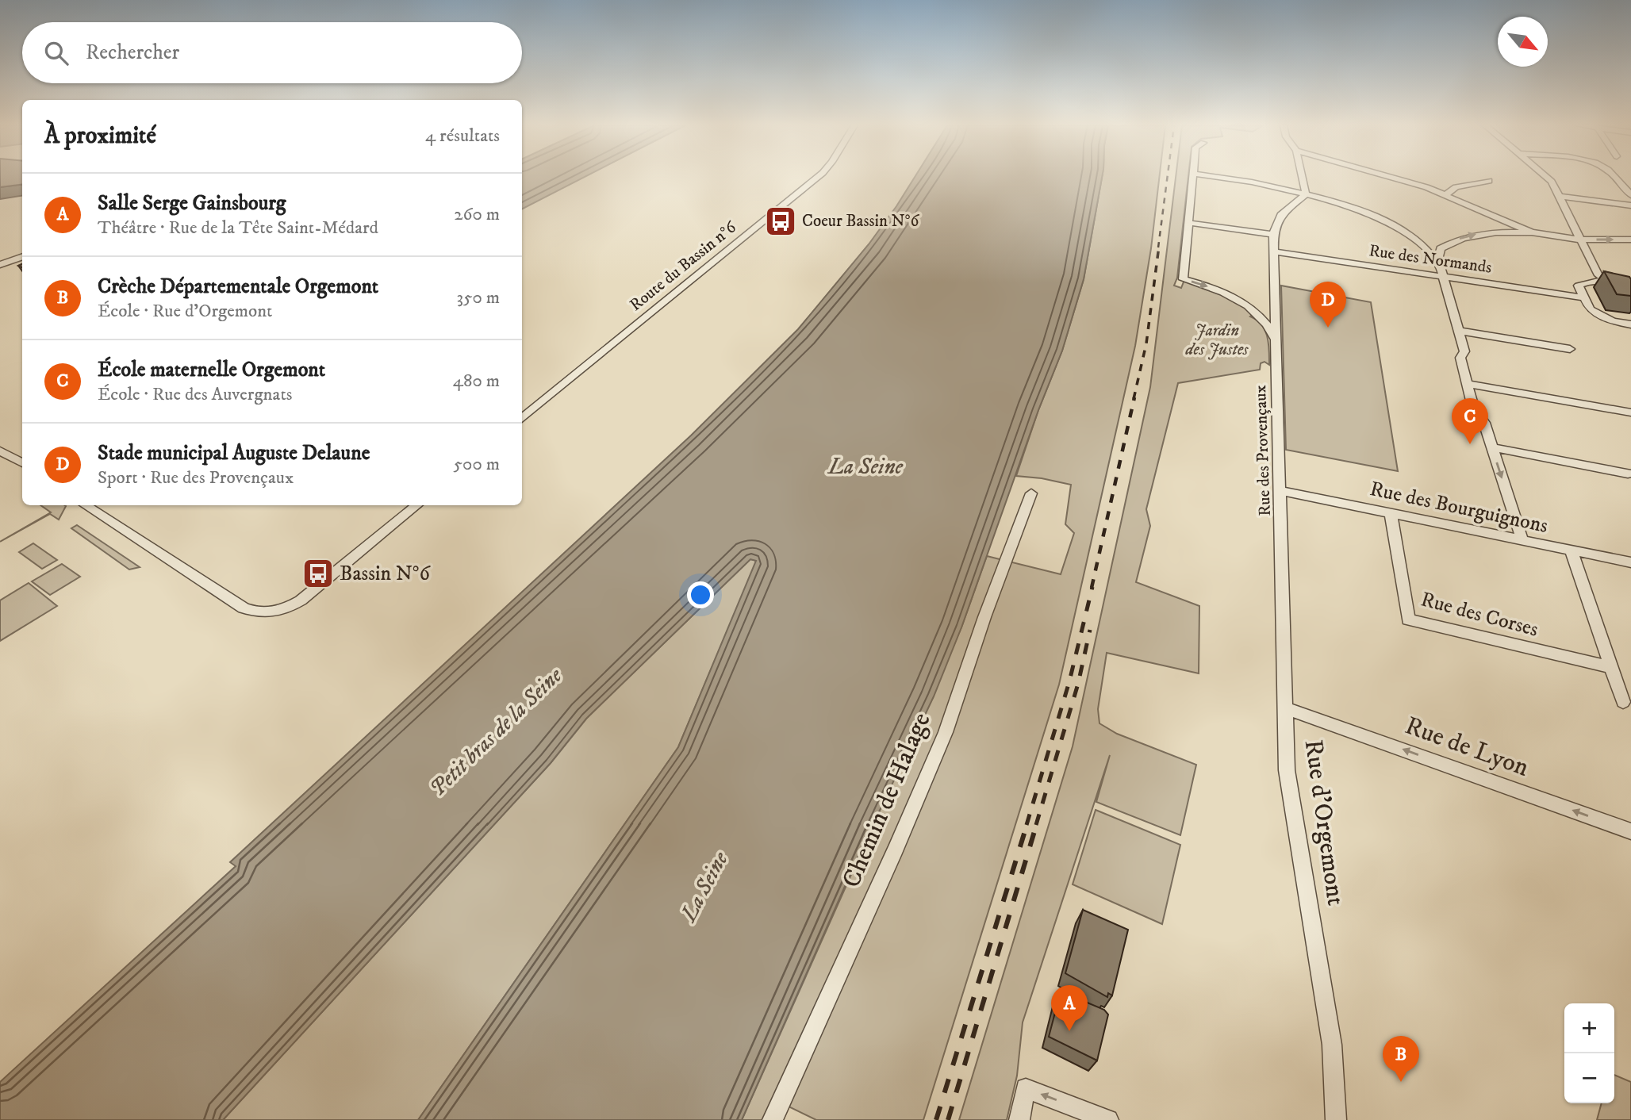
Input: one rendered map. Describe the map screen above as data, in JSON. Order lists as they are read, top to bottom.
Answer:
{
  "streets": {
    "street": [
      "Rue des Normands",
      "Route du Bassin n°6",
      "Rue des Provençaux",
      "Rue des Bourguignons",
      "Rue des Corses",
      "Rue de Lyon",
      "Chemin de Halage",
      "Rue d'Orgemont"
    ]
  },
  "crossings": [
    ["Rue des Normands", "Rue des Provençaux"],
    ["Rue des Provençaux", "Rue des Bourguignons"],
    ["Rue des Provençaux", "Rue d'Orgemont"],
    ["Rue des Bourguignons", "Rue des Corses"],
    ["Rue de Lyon", "Rue d'Orgemont"]
  ],
  "one_way": ["Rue de Lyon"],
  "water": ["La Seine", "Petit bras de la Seine"],
  "parks": ["Jardin des Justes"],
  "places": {
    "bus stop": ["Coeur Bassin N°6", "Bassin N°6"]
  },
  "north": "bottom right",
  "page": {
    "search": "Rechercher",
    "heading": ["À proximité", "4 résultats"],
    "list": [
      {
        "mark": "A",
        "name": "Salle Serge Gainsbourg",
        "note": "Théâtre · Rue de la Tête Saint-Médard",
        "value": "260 m"
      },
      {
        "mark": "B",
        "name": "Crèche Départementale Orgemont",
        "note": "École · Rue d'Orgemont",
        "value": "350 m"
      },
      {
        "mark": "C",
        "name": "École maternelle Orgemont",
        "note": "École · Rue des Auvergnats",
        "value": "480 m"
      },
      {
        "mark": "D",
        "name": "Stade municipal Auguste Delaune",
        "note": "Sport · Rue des Provençaux",
        "value": "500 m"
      }
    ],
    "pins": [
      "D",
      "C",
      "A",
      "B"
    ],
    "map_buttons": ["+", "−"]
  }
}
